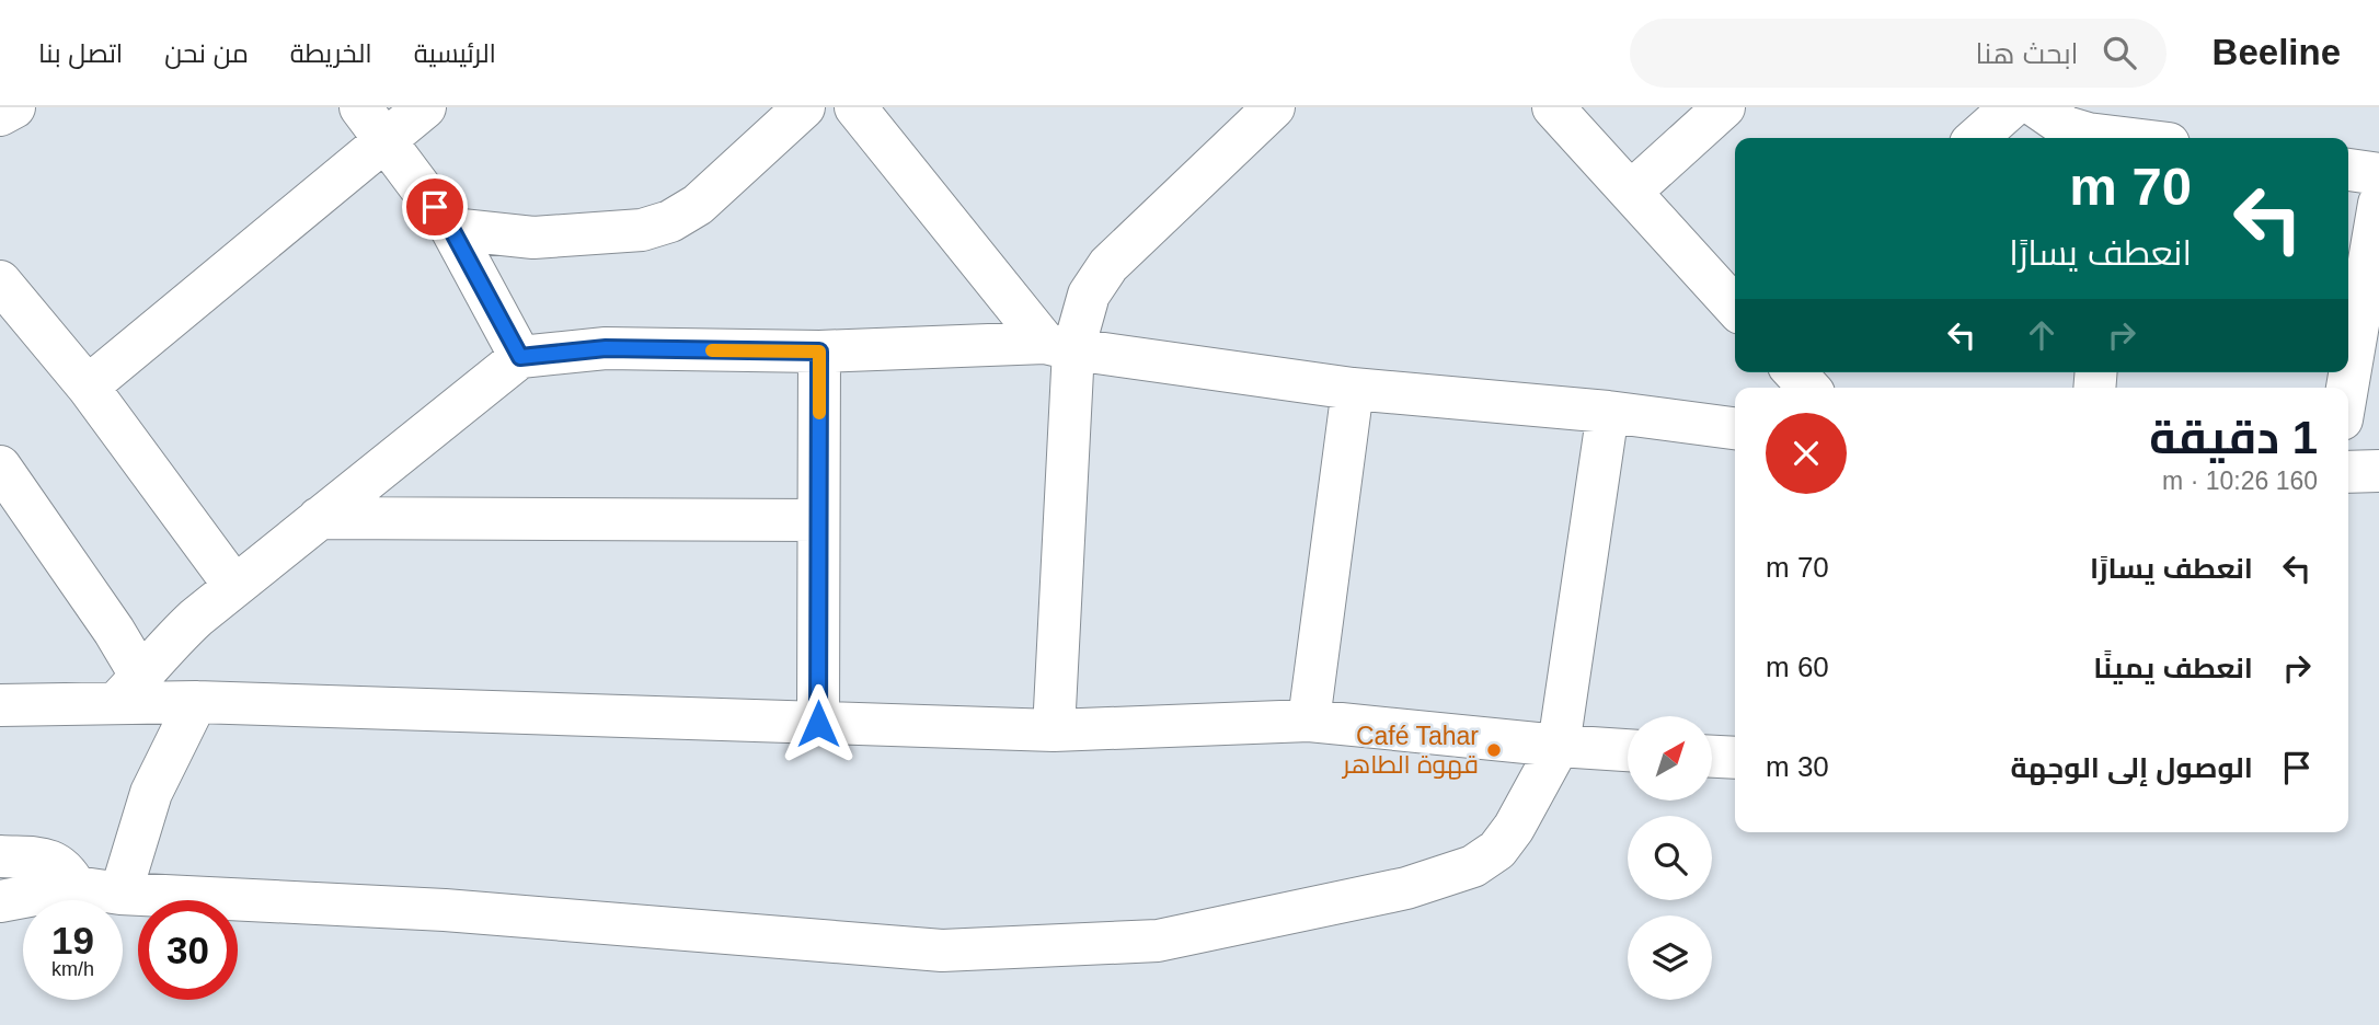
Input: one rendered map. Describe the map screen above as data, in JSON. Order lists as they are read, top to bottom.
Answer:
{
  "places": ["Café Tahar قهوة الطاهر"],
  "north": "top right",
  "page": {
    "header": "Beeline",
    "search": "ابحث هنا",
    "nav": [
      "الرئيسية",
      "الخريطة",
      "من نحن",
      "اتصل بنا"
    ],
    "turn": ["70 m", "انعطف يسارًا"],
    "heading": ["1 دقيقة", "160 m · 10:26"],
    "list": [
      {
        "name": "انعطف يسارًا",
        "value": "70 m"
      },
      {
        "name": "انعطف يمينًا",
        "value": "60 m"
      },
      {
        "name": "الوصول إلى الوجهة",
        "value": "30 m"
      }
    ],
    "speed": "19 km/h",
    "limit": "30"
  }
}
